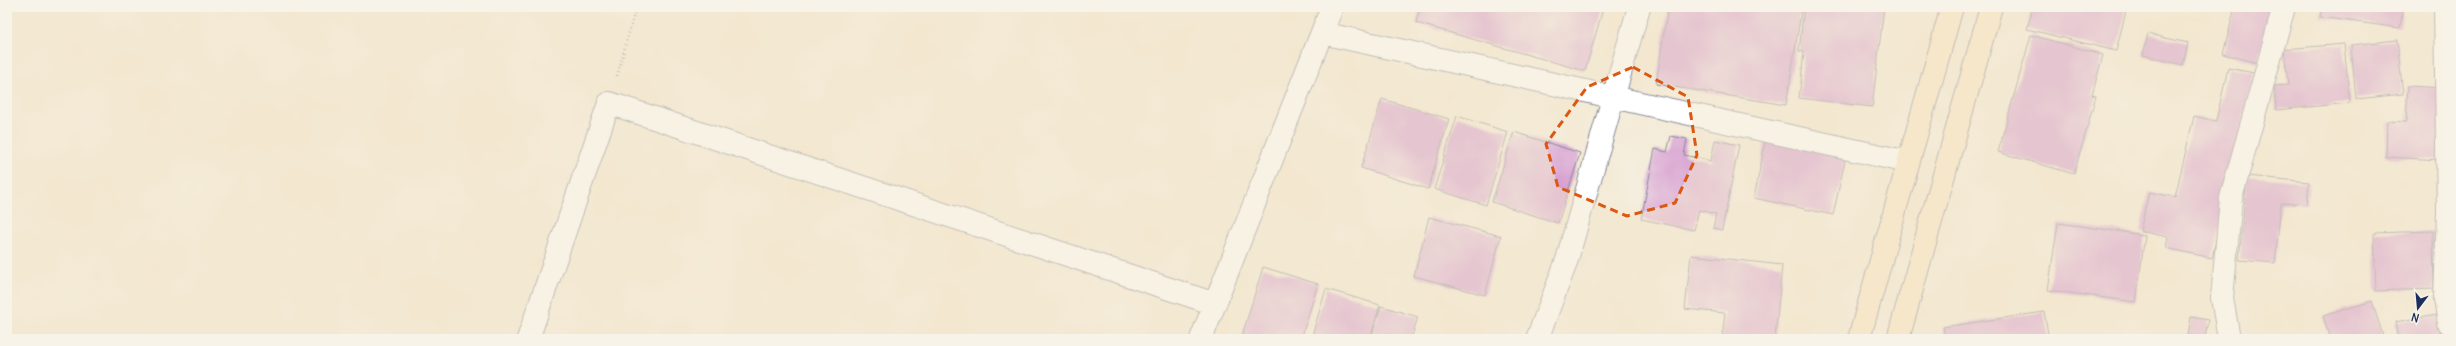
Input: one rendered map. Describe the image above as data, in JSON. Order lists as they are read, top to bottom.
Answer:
{
  "north": "bottom"
}
